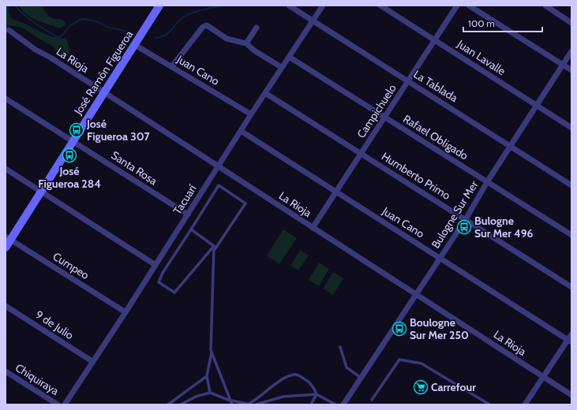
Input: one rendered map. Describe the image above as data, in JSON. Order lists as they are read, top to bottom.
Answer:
{
  "streets": {
    "main road": ["José Ramón Figueroa"],
    "street": [
      "Juan Lavalle",
      "La Rioja",
      "Juan Cano",
      "La Tablada",
      "Campichuelo",
      "Rafael Obligado",
      "Santa Rosa",
      "Humberto Primo",
      "Tacuarí",
      "Bulogne Sur Mer",
      "Cumpeo",
      "9 de Julio",
      "Chiquiraya"
    ]
  },
  "crossings": [
    ["Juan Lavalle", "Campichuelo"],
    ["Juan Lavalle", "Bulogne Sur Mer"],
    ["La Rioja", "José Ramón Figueroa"],
    ["La Rioja", "Campichuelo"],
    ["La Rioja", "Tacuarí"],
    ["La Rioja", "Bulogne Sur Mer"],
    ["Juan Cano", "José Ramón Figueroa"],
    ["Juan Cano", "Campichuelo"],
    ["Juan Cano", "Tacuarí"],
    ["Juan Cano", "Bulogne Sur Mer"],
    ["José Ramón Figueroa", "Santa Rosa"],
    ["José Ramón Figueroa", "Cumpeo"],
    ["La Tablada", "Campichuelo"],
    ["La Tablada", "Tacuarí"],
    ["La Tablada", "Bulogne Sur Mer"],
    ["Campichuelo", "Rafael Obligado"],
    ["Campichuelo", "Humberto Primo"],
    ["Rafael Obligado", "Tacuarí"],
    ["Rafael Obligado", "Bulogne Sur Mer"],
    ["Santa Rosa", "Tacuarí"],
    ["Humberto Primo", "Tacuarí"],
    ["Humberto Primo", "Bulogne Sur Mer"],
    ["Tacuarí", "Cumpeo"],
    ["Tacuarí", "9 de Julio"]
  ],
  "places": {
    "bus stop": [
      "José Figueroa 307",
      "José Figueroa 284",
      "Bulogne Sur Mer 496",
      "Boulogne Sur Mer 250"
    ],
    "supermarket": ["Carrefour"]
  },
  "scale_bar": "100 m"
}
